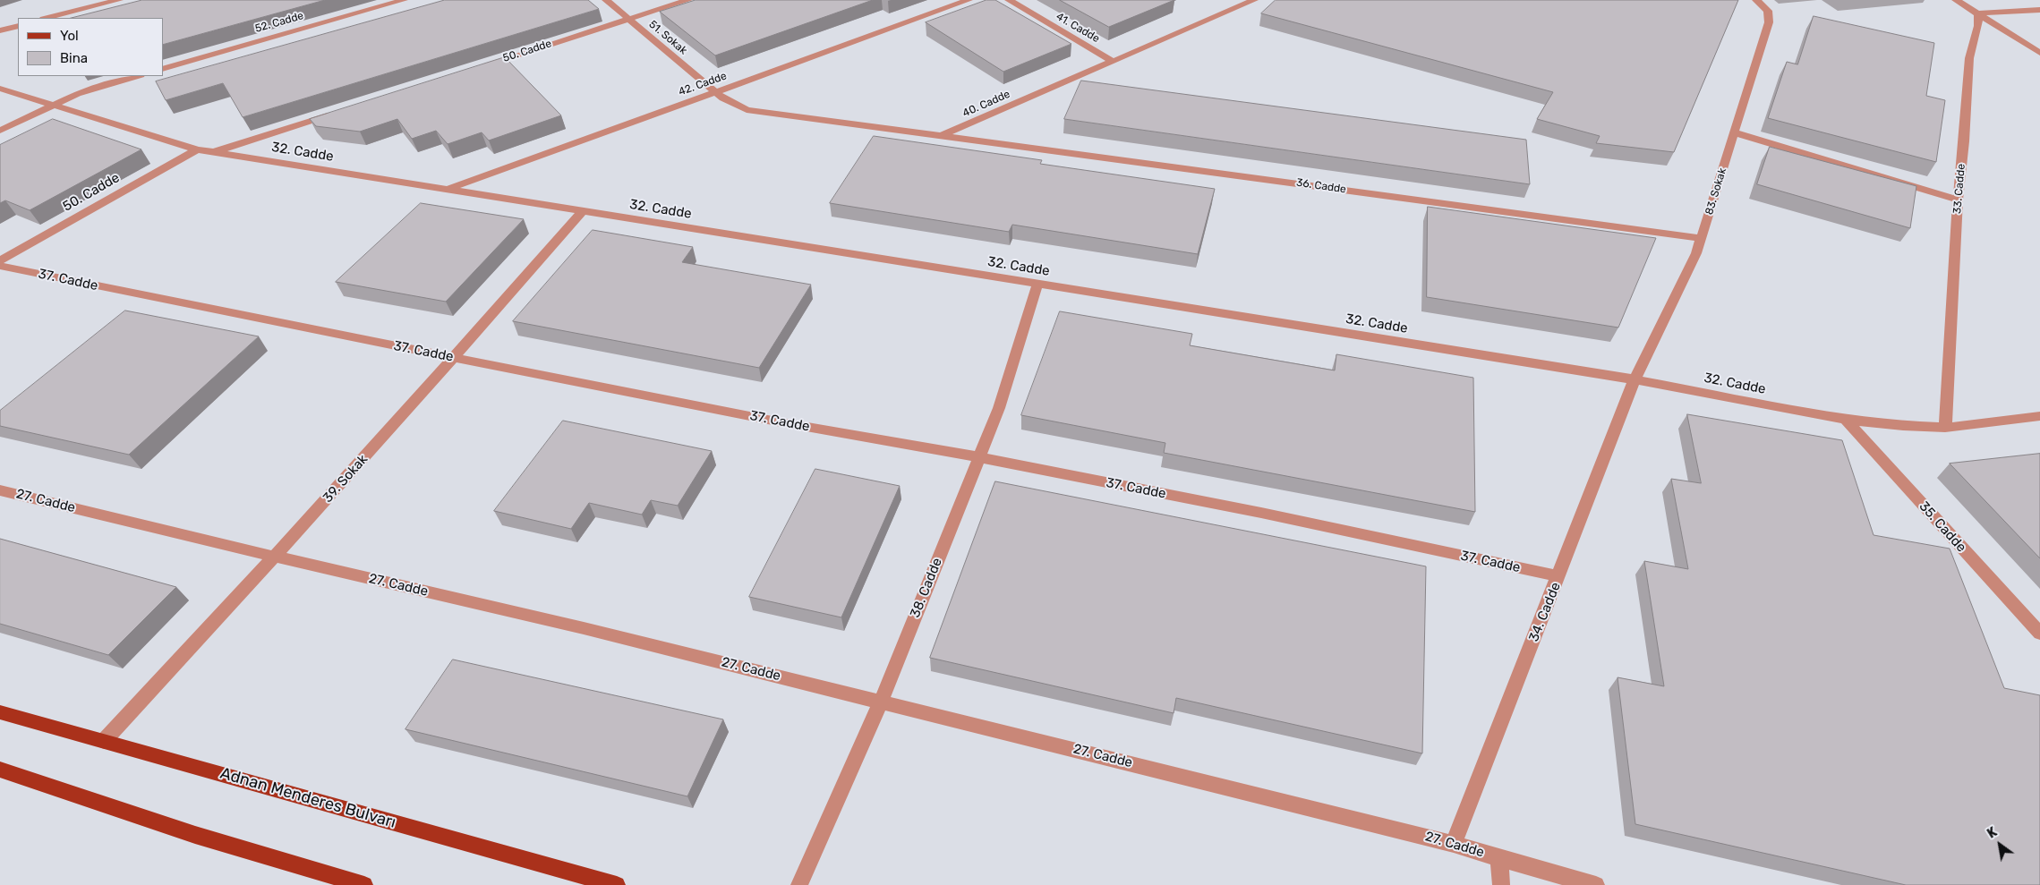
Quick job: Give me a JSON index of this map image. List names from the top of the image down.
{
  "streets": {
    "main road": ["Adnan Menderes Bulvarı"],
    "street": [
      "52. Cadde",
      "41. Cadde",
      "51. Sokak",
      "50. Cadde",
      "42. Cadde",
      "40. Cadde",
      "32. Cadde",
      "36. Cadde",
      "33. Cadde",
      "83. Sokak",
      "37. Cadde",
      "39. Sokak",
      "27. Cadde",
      "35. Cadde",
      "38. Cadde",
      "34. Cadde"
    ]
  },
  "crossings": [
    ["41. Cadde", "40. Cadde"],
    ["51. Sokak", "50. Cadde"],
    ["51. Sokak", "42. Cadde"],
    ["50. Cadde", "32. Cadde"],
    ["42. Cadde", "32. Cadde"],
    ["40. Cadde", "36. Cadde"],
    ["32. Cadde", "33. Cadde"],
    ["32. Cadde", "83. Sokak"],
    ["32. Cadde", "39. Sokak"],
    ["32. Cadde", "35. Cadde"],
    ["32. Cadde", "38. Cadde"],
    ["32. Cadde", "34. Cadde"],
    ["36. Cadde", "83. Sokak"],
    ["83. Sokak", "34. Cadde"],
    ["37. Cadde", "39. Sokak"],
    ["37. Cadde", "38. Cadde"],
    ["37. Cadde", "34. Cadde"],
    ["39. Sokak", "27. Cadde"],
    ["39. Sokak", "Adnan Menderes Bulvarı"],
    ["27. Cadde", "38. Cadde"],
    ["27. Cadde", "34. Cadde"]
  ],
  "legend": ["Yol", "Bina"],
  "north": "top left"
}
